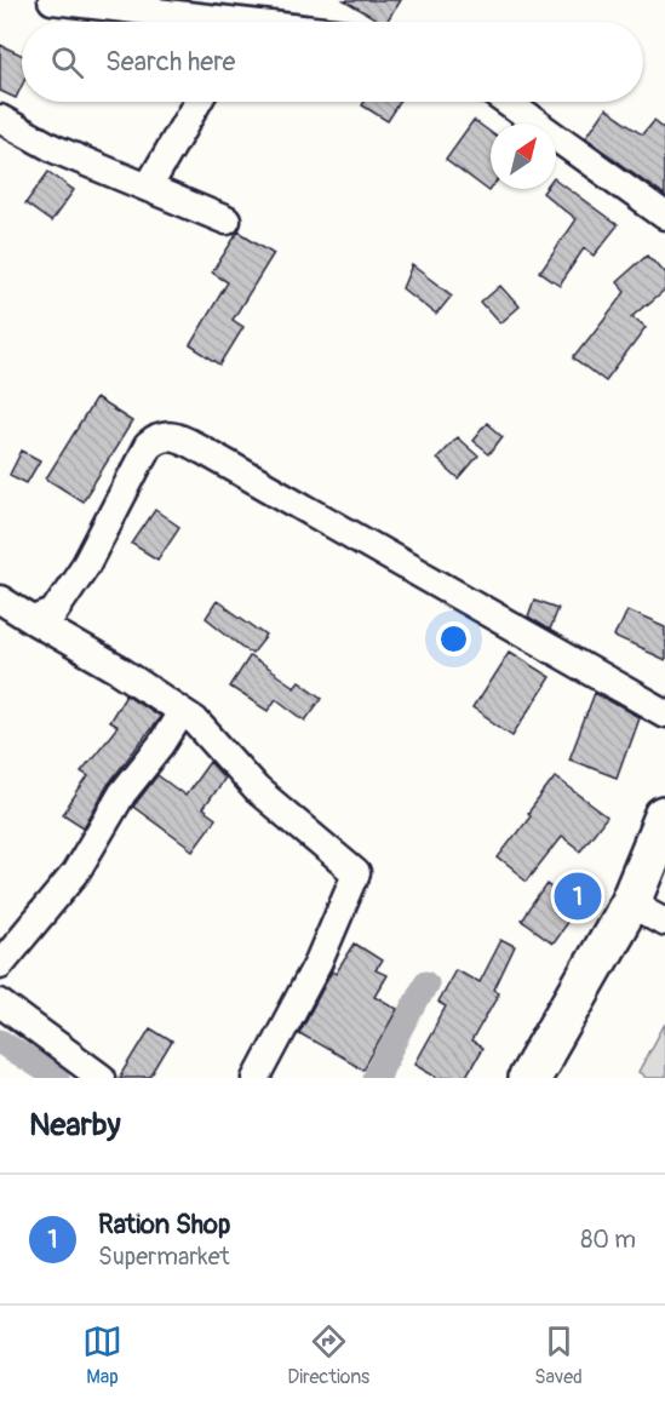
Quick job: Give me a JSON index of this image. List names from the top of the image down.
{
  "north": "top right",
  "page": {
    "search": "Search here",
    "pins": "1",
    "heading": "Nearby",
    "list": [
      {
        "mark": "1",
        "name": "Ration Shop",
        "note": "Supermarket",
        "value": "80 m"
      }
    ],
    "nav": ["Map", "Directions", "Saved"]
  }
}
